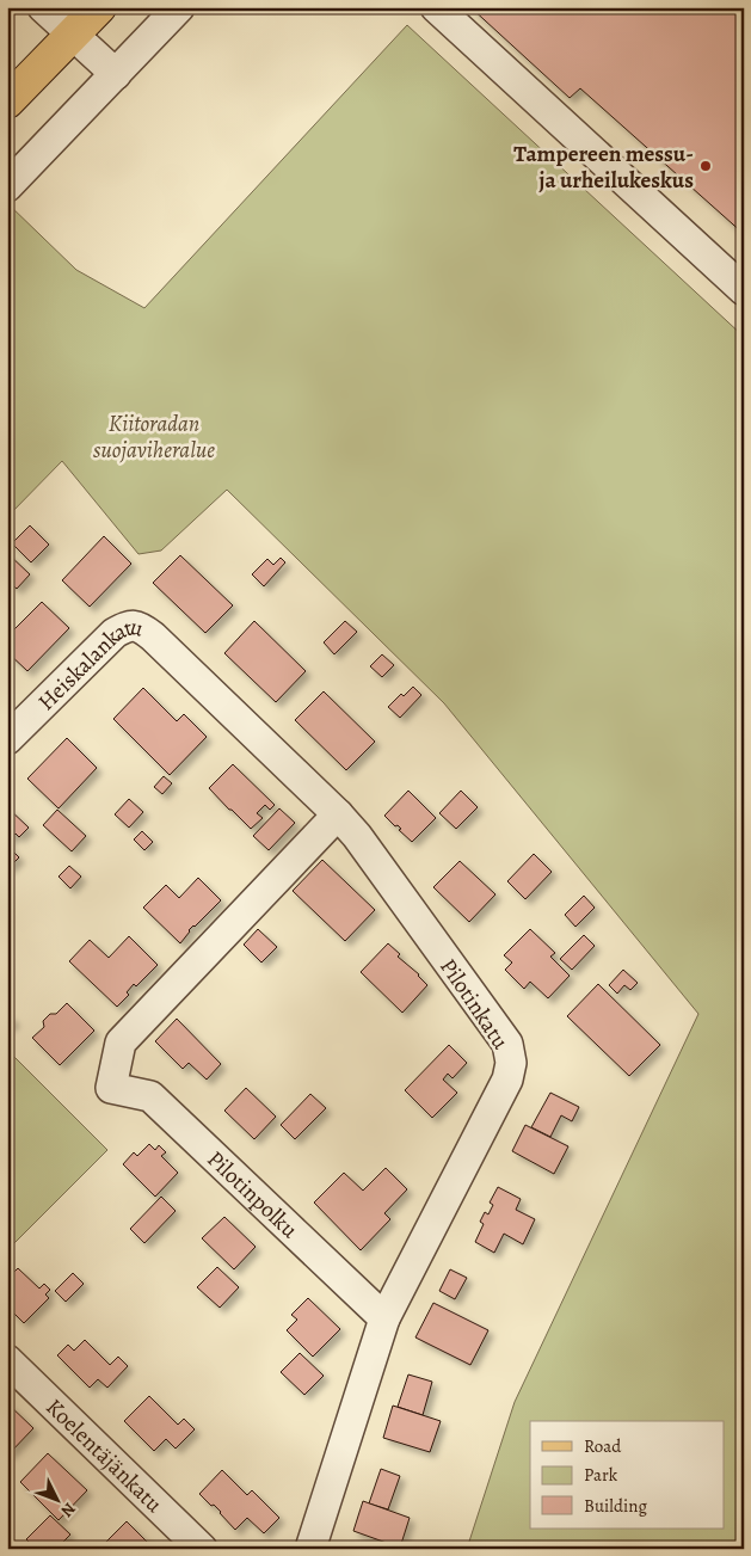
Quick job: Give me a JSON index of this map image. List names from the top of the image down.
{
  "streets": {
    "street": [
      "Heiskalankatu",
      "Pilotinkatu",
      "Pilotinpolku",
      "Koelentäjänkatu"
    ]
  },
  "crossings": [
    ["Heiskalankatu", "Pilotinkatu"],
    ["Pilotinkatu", "Pilotinpolku"]
  ],
  "parks": ["Kiitoradan suojaviheralue"],
  "places": ["Tampereen messu- ja urheilukeskus"],
  "legend": ["Road", "Park", "Building"],
  "north": "bottom right"
}
